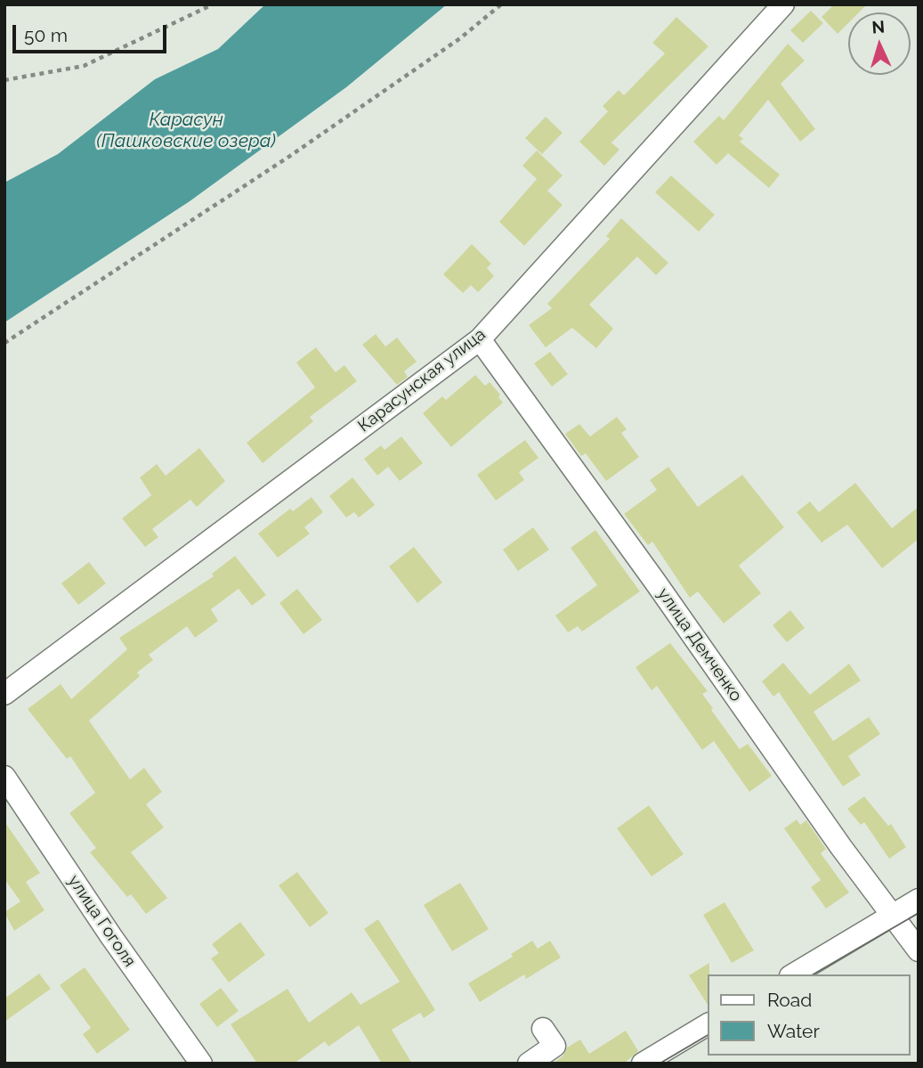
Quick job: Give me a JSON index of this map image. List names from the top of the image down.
{
  "streets": {
    "street": ["Карасунская улица", "улица Демченко", "улица Гоголя"]
  },
  "crossings": [
    ["Карасунская улица", "улица Демченко"]
  ],
  "water": ["Карасун (Пашковские озера)"],
  "legend": ["Road", "Water"],
  "scale_bar": "50 m",
  "north": "top"
}
